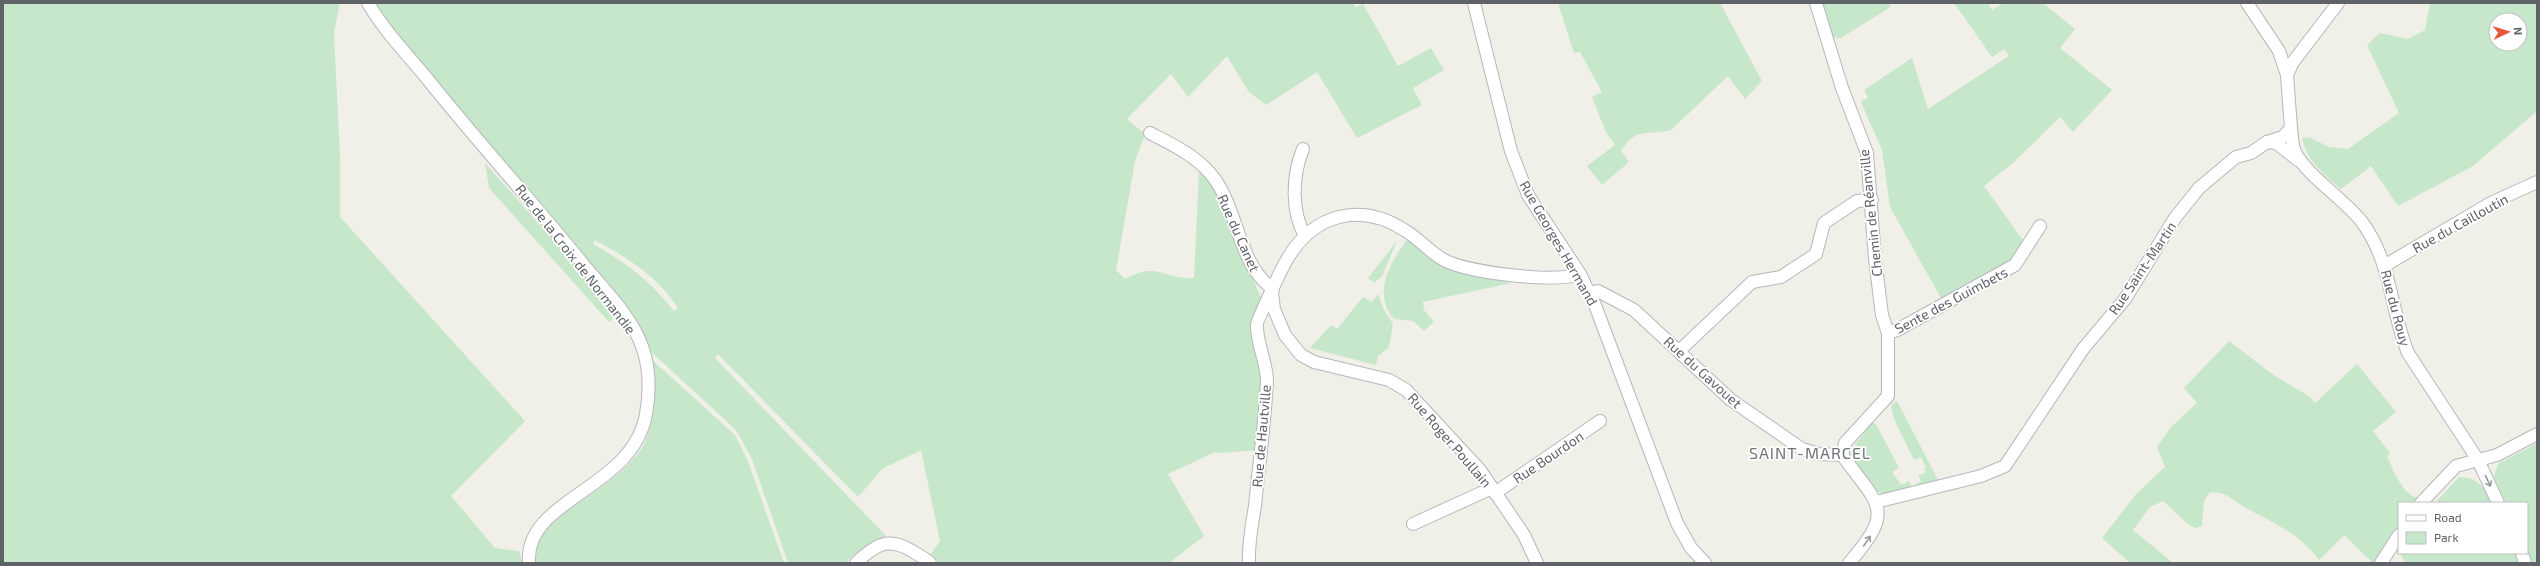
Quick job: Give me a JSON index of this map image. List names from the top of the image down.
{
  "streets": {
    "street": [
      "Chemin de Réanville",
      "Rue du Cailloutin",
      "Rue du Canet",
      "Rue Georges Hermand",
      "Rue de la Croix de Normandie",
      "Rue Saint-Martin",
      "Sente des Guimbets",
      "Rue du Rouy",
      "Rue du Gavouet",
      "Rue de Hautville",
      "Rue Roger Poullain",
      "Rue Bourdon"
    ]
  },
  "crossings": [
    ["Chemin de Réanville", "Sente des Guimbets"],
    ["Chemin de Réanville", "Rue du Gavouet"],
    ["Rue du Cailloutin", "Rue du Rouy"],
    ["Rue du Canet", "Rue de Hautville"],
    ["Rue du Canet", "Rue Roger Poullain"],
    ["Rue Georges Hermand", "Rue du Gavouet"],
    ["Rue Georges Hermand", "Rue de Hautville"],
    ["Rue Saint-Martin", "Rue du Rouy"],
    ["Rue de Hautville", "Rue Roger Poullain"],
    ["Rue Roger Poullain", "Rue Bourdon"]
  ],
  "districts": ["SAINT-MARCEL"],
  "legend": ["Road", "Park"],
  "north": "right"
}
